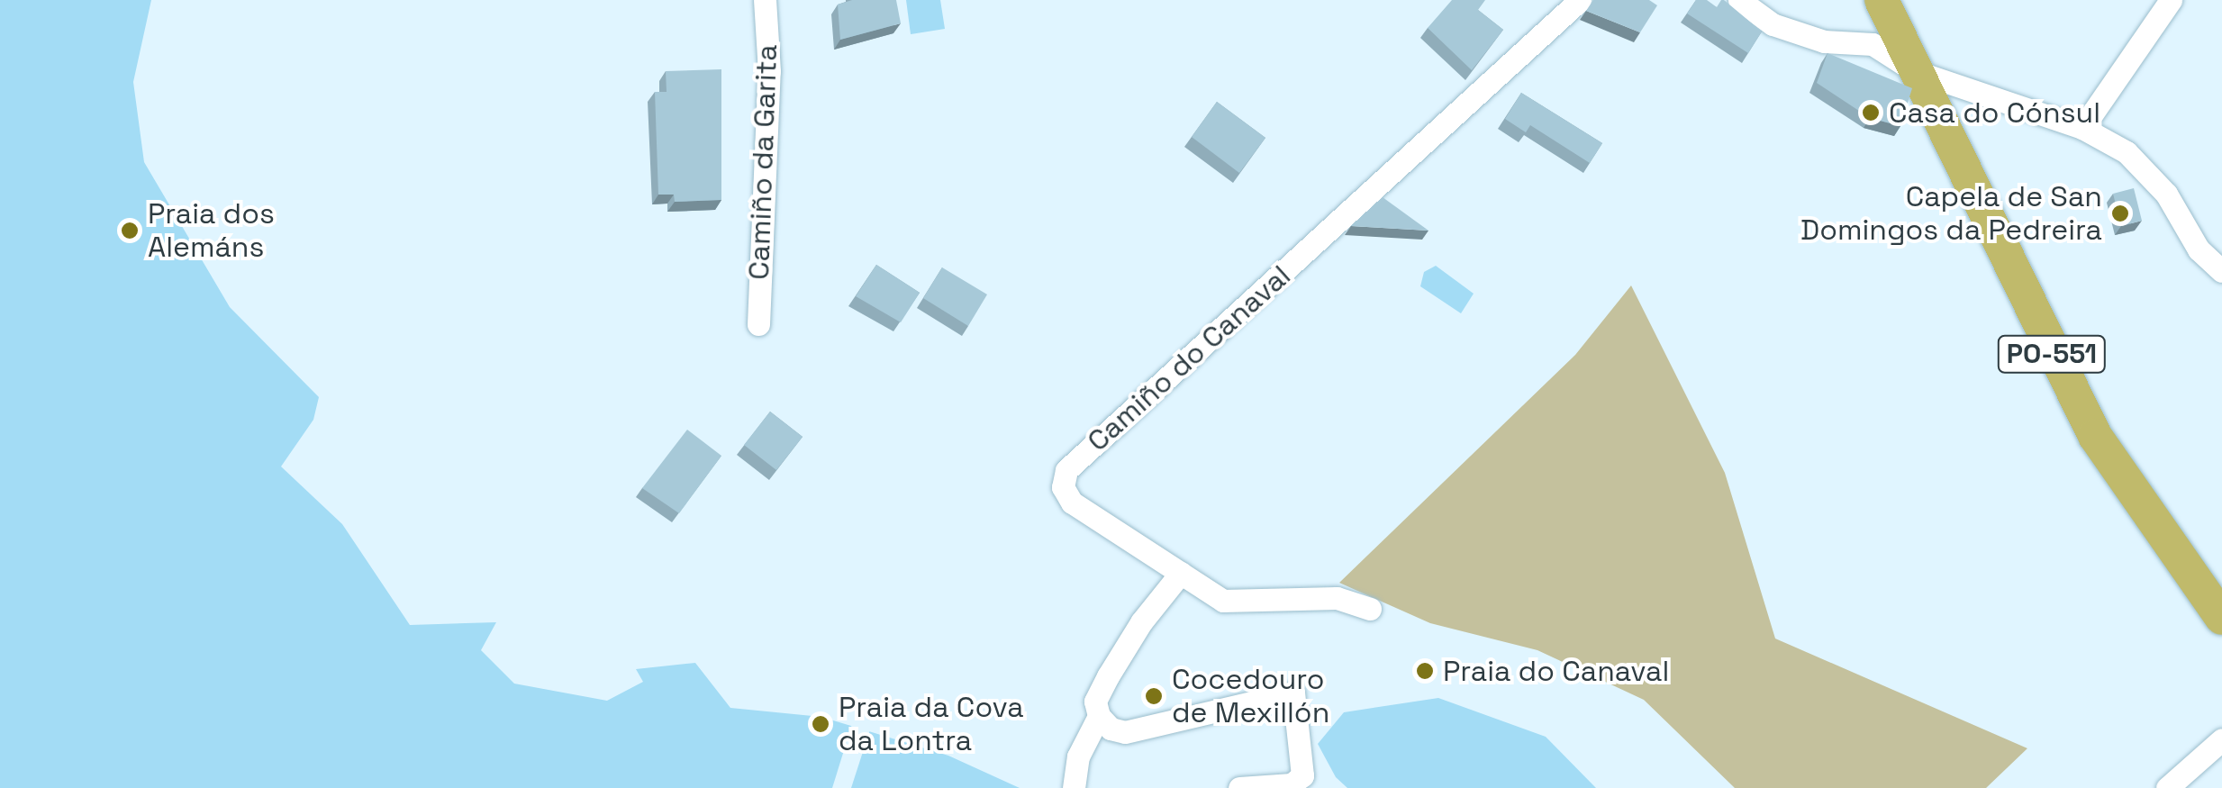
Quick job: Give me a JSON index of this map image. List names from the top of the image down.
{
  "streets": {
    "main road": ["PO-551"],
    "street": ["Camiño da Garita", "Camiño do Canaval"]
  },
  "places": [
    "Casa do Cónsul",
    "Capela de San Domingos da Pedreira",
    "Praia dos Alemáns",
    "Praia do Canaval",
    "Cocedouro de Mexillón",
    "Praia da Cova da Lontra"
  ]
}
